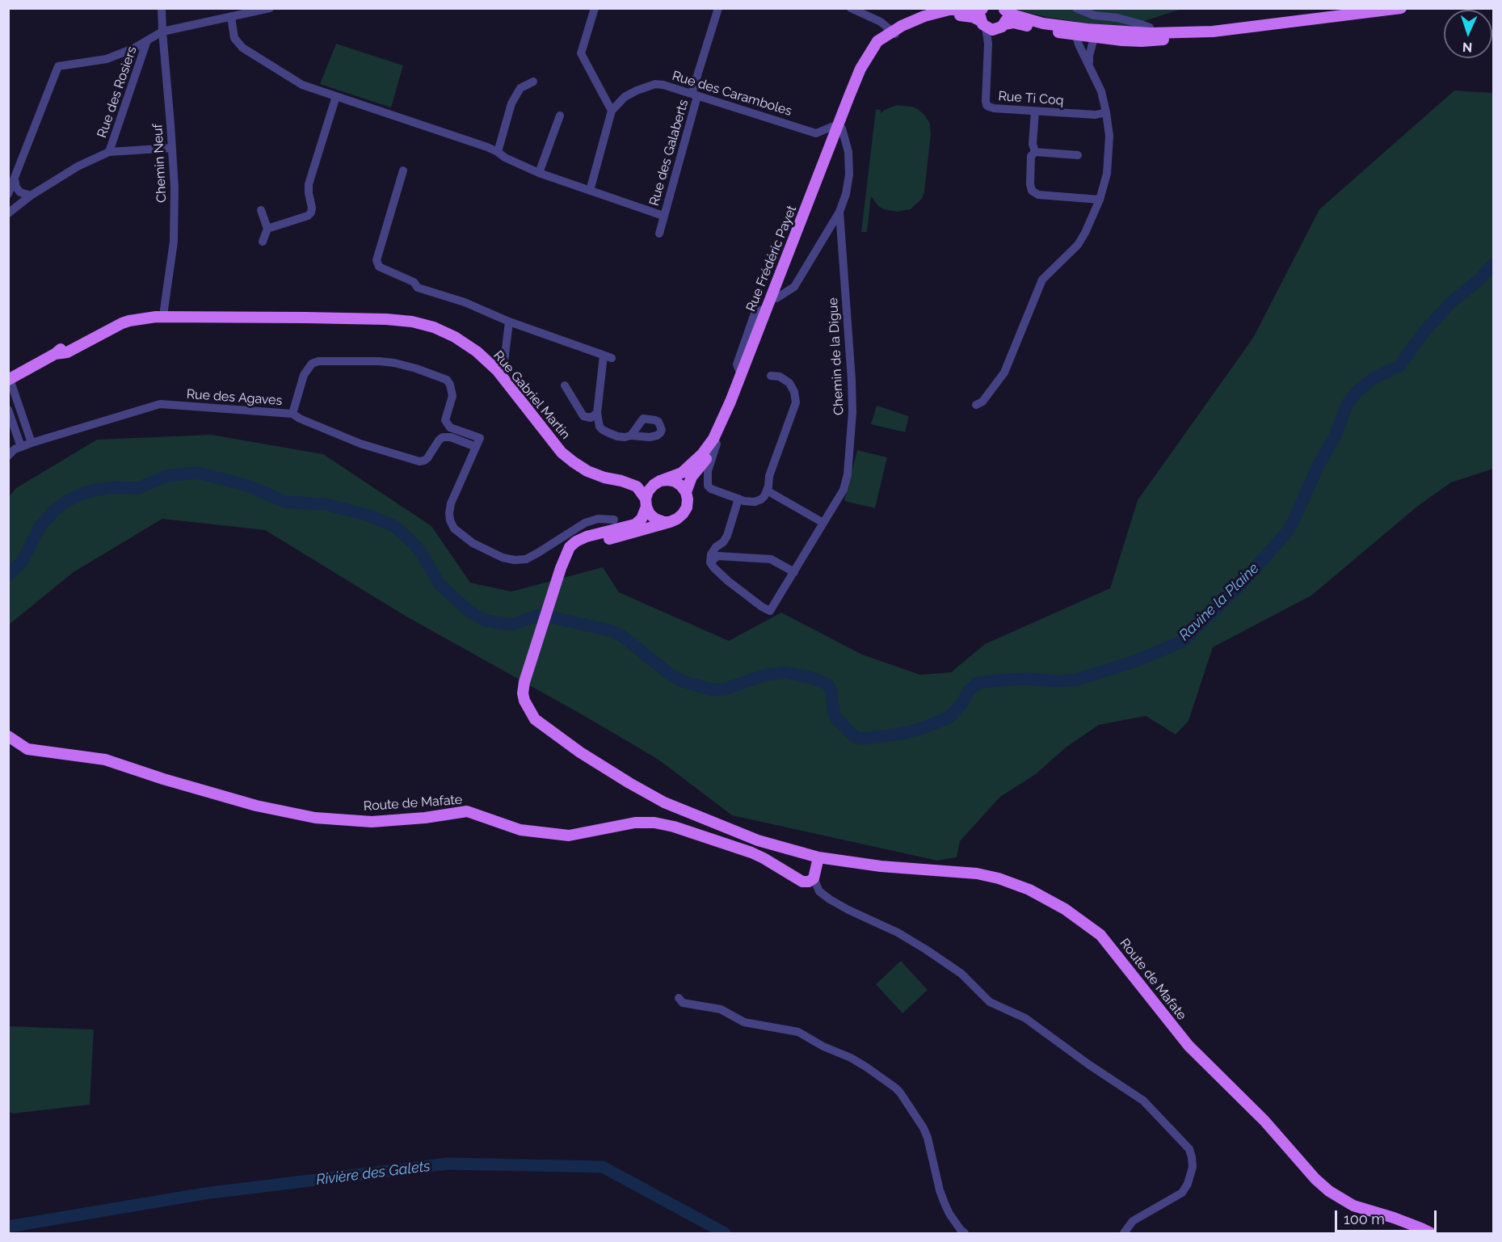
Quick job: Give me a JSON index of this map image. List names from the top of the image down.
{
  "streets": {
    "main road": ["Rue Frédéric Payet", "Rue Gabriel Martin", "Route de Mafate"],
    "street": [
      "Rue des Rosiers",
      "Rue des Caramboles",
      "Rue Ti Coq",
      "Rue des Galaberts",
      "Chemin Neuf",
      "Chemin de la Digue",
      "Rue des Agaves"
    ]
  },
  "crossings": [
    ["Rue des Rosiers", "Chemin Neuf"],
    ["Rue des Caramboles", "Rue des Galaberts"],
    ["Rue des Caramboles", "Rue Frédéric Payet"],
    ["Rue des Caramboles", "Chemin de la Digue"],
    ["Chemin Neuf", "Rue Gabriel Martin"],
    ["Rue Frédéric Payet", "Chemin de la Digue"],
    ["Rue Frédéric Payet", "Rue Gabriel Martin"]
  ],
  "water": ["Ravine la Plaine", "Rivière des Galets"],
  "scale_bar": "100 m",
  "north": "bottom"
}
